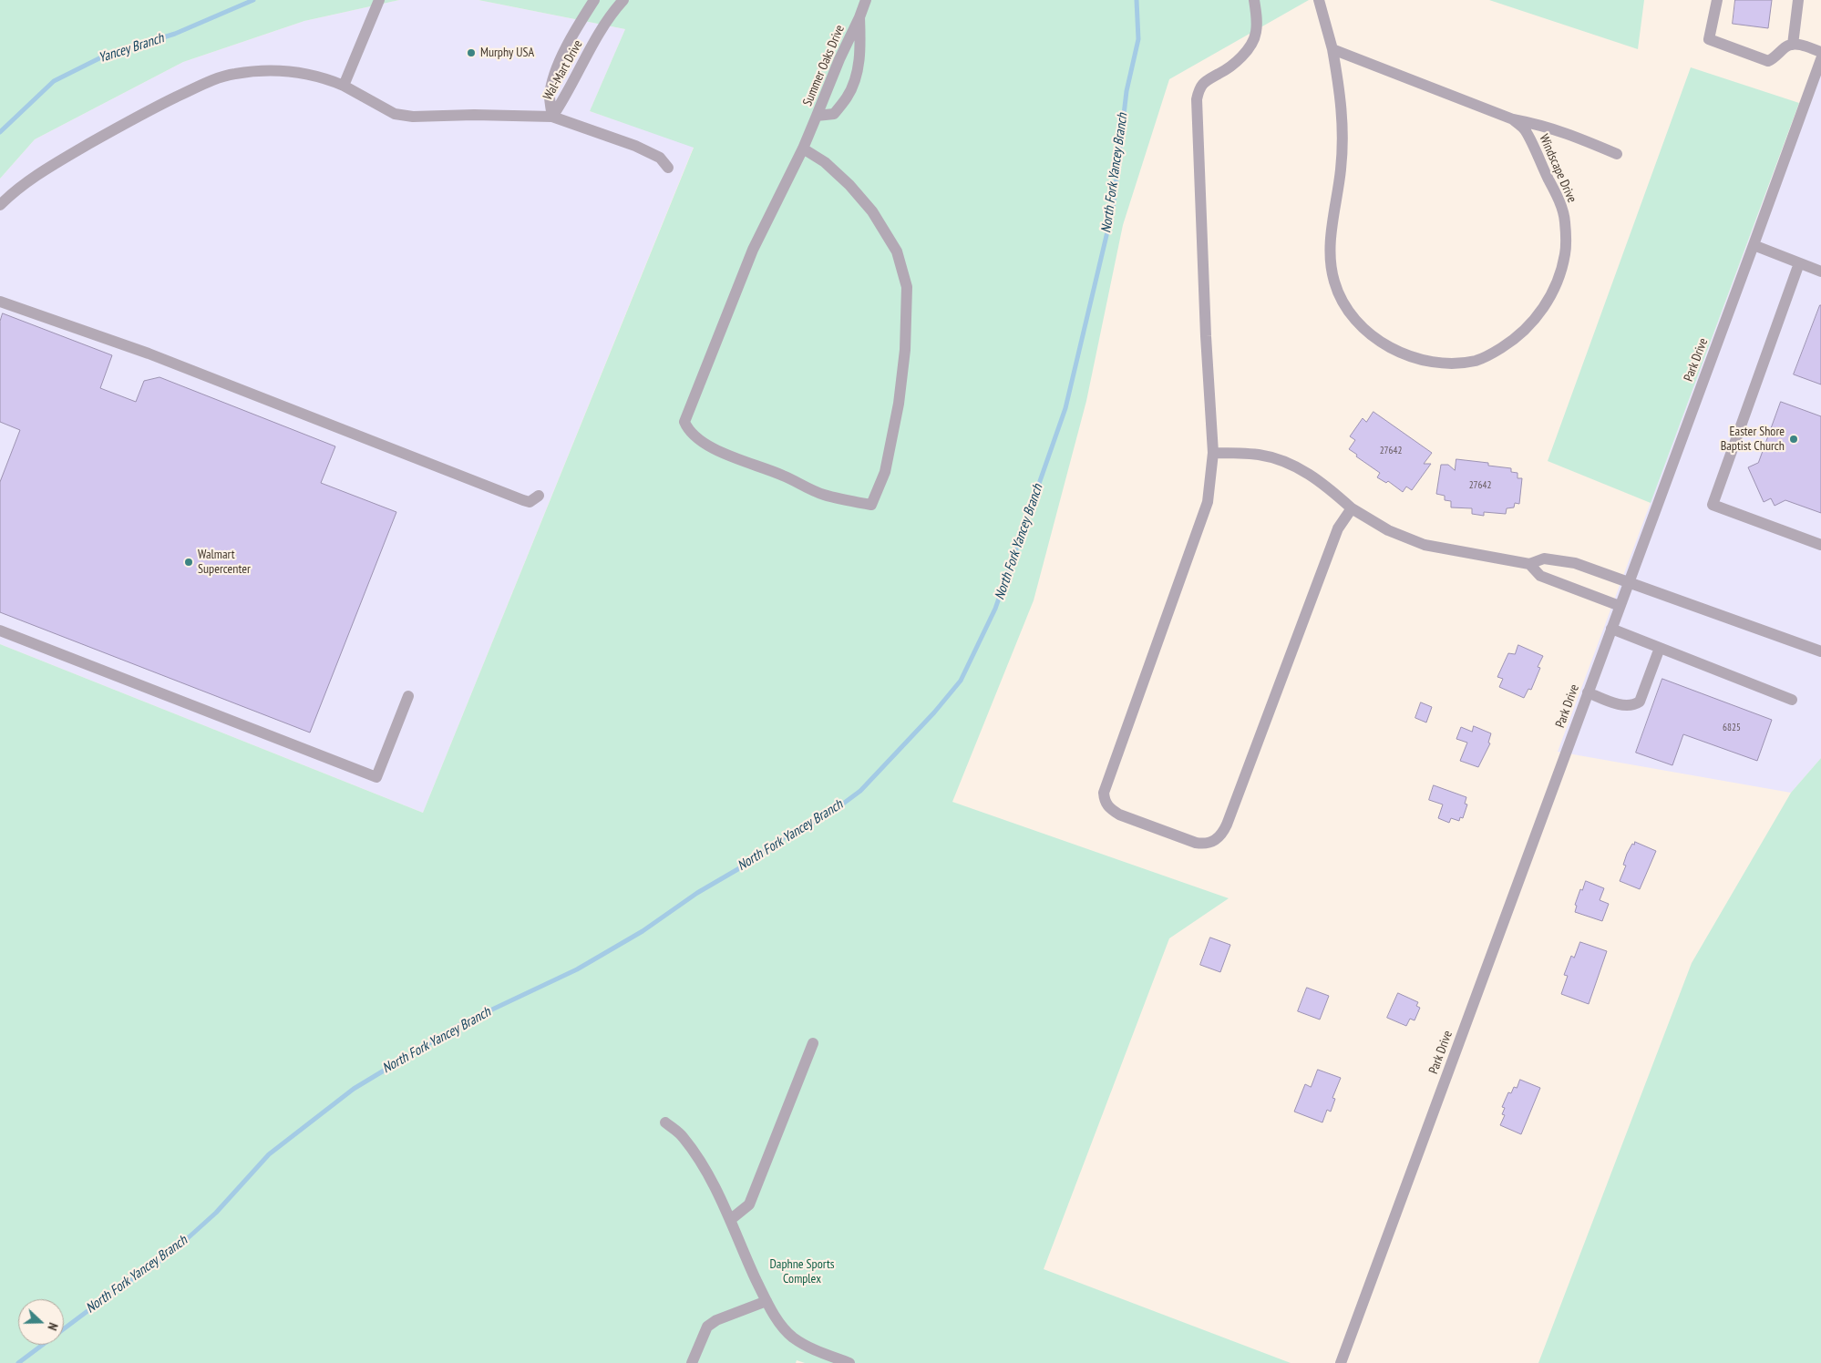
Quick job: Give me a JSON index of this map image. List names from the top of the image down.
{
  "streets": {
    "street": [
      "Summer Oaks Drive",
      "Wal-Mart Drive",
      "Windscape Drive",
      "Park Drive"
    ]
  },
  "water": ["Yancey Branch", "North Fork Yancey Branch"],
  "parks": ["Daphne Sports Complex"],
  "places": ["Murphy USA", "Easter Shore Baptist Church", "Walmart Supercenter"],
  "house_numbers": ["27642", "27642", "6825"],
  "north": "right"
}
